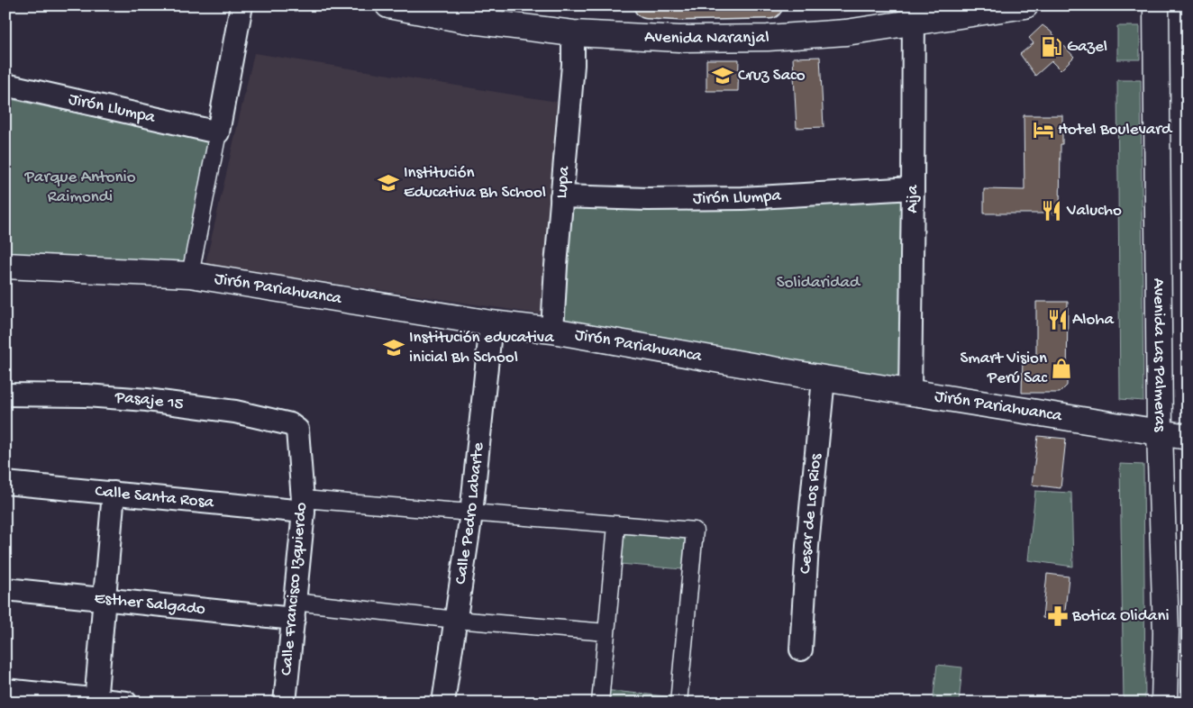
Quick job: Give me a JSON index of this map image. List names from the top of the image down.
{
  "streets": {
    "highway": ["Avenida Naranjal"],
    "main road": ["Jirón Pariahuanca", "Avenida Las Palmeras"],
    "street": [
      "Jirón Llumpa",
      "Lupa",
      "Aija",
      "Pasaje 15",
      "Calle Santa Rosa",
      "Calle Pedro Labarte",
      "Cesar de Los Rios",
      "Calle Francisco Izquierdo",
      "Esther Salgado"
    ]
  },
  "crossings": [
    ["Avenida Naranjal", "Lupa"],
    ["Avenida Naranjal", "Aija"],
    ["Jirón Llumpa", "Lupa"],
    ["Jirón Llumpa", "Aija"],
    ["Lupa", "Jirón Pariahuanca"],
    ["Aija", "Jirón Pariahuanca"],
    ["Jirón Pariahuanca", "Avenida Las Palmeras"],
    ["Jirón Pariahuanca", "Calle Pedro Labarte"],
    ["Jirón Pariahuanca", "Cesar de Los Rios"],
    ["Pasaje 15", "Calle Francisco Izquierdo"],
    ["Calle Santa Rosa", "Calle Francisco Izquierdo"],
    ["Calle Francisco Izquierdo", "Esther Salgado"]
  ],
  "parks": ["Parque Antonio Raimondi", "Solidaridad"],
  "places": {
    "fuel station": ["Gazel"],
    "school or university": ["Cruz Saco", "Institución Educativa Bh School", "Institución educativa inicial Bh School"],
    "hotel": ["Hotel Boulevard"],
    "restaurant": ["Valucho", "Aloha"],
    "shop": ["Smart Vision Perú Sac"],
    "pharmacy": ["Botica Olidani"]
  }
}
